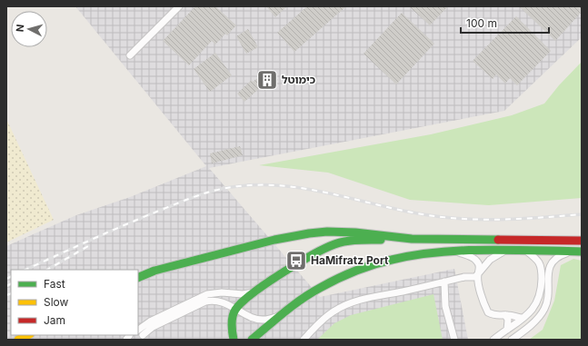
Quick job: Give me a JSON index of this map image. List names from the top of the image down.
{
  "places": {
    "building": ["כימוטל"],
    "bus stop": ["HaMifratz Port"]
  },
  "legend": ["Fast", "Slow", "Jam"],
  "scale_bar": "100 m",
  "north": "left"
}
